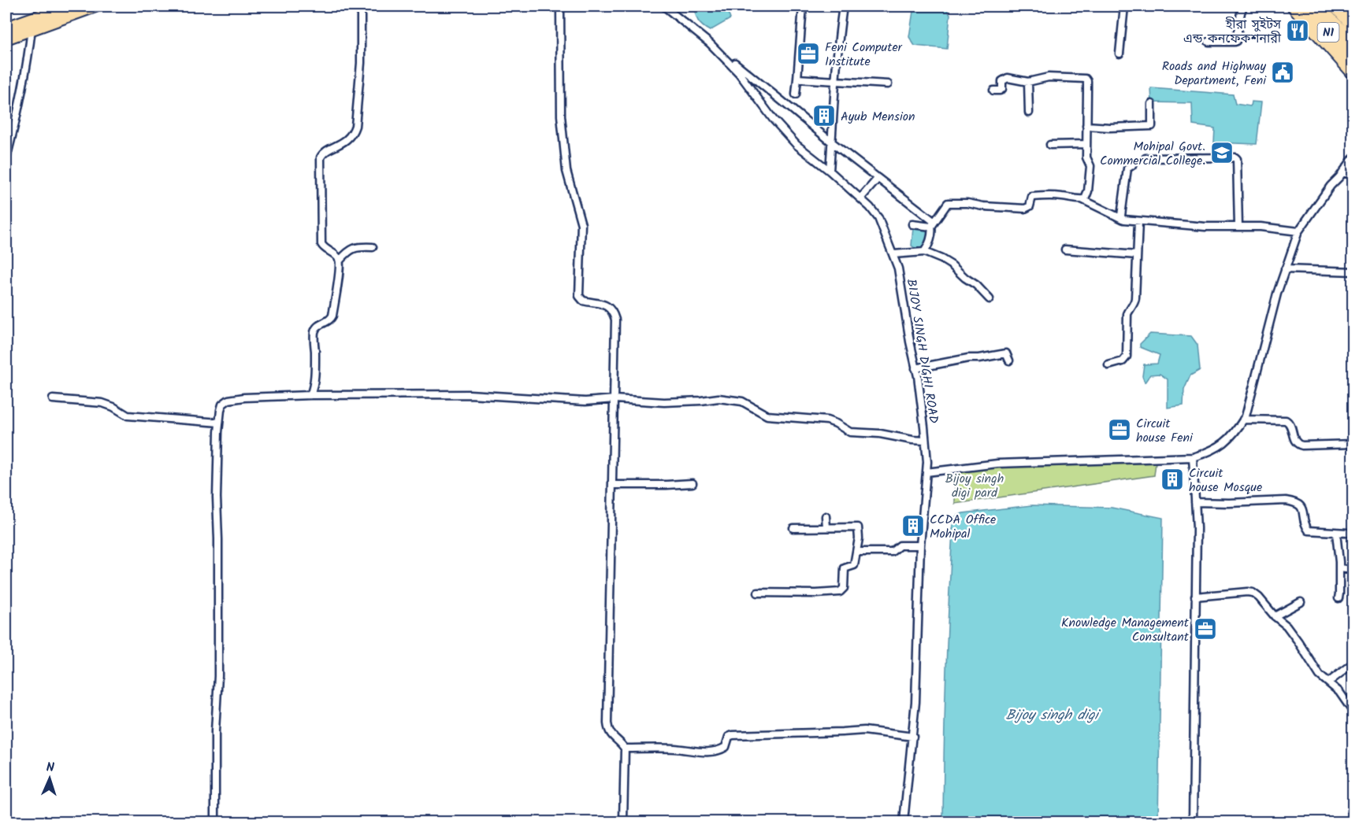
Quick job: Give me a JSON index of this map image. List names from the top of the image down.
{
  "streets": {
    "highway": ["N1"],
    "street": ["BIJOY SINGH DIGHI ROAD"]
  },
  "water": ["Bijoy singh digi"],
  "parks": ["Bijoy singh digi pard"],
  "places": {
    "restaurant": ["হীরা সুইটস এন্ড কনফেকশনারী"],
    "office": ["Feni Computer Institute", "Circuit house Feni", "Knowledge Management Consultant"],
    "public building": ["Roads and Highway Department, Feni"],
    "building": ["Ayub Mension", "Circuit house Mosque", "CCDA Office Mohipal"],
    "school or university": ["Mohipal Govt. Commercial College."]
  },
  "north": "top"
}
